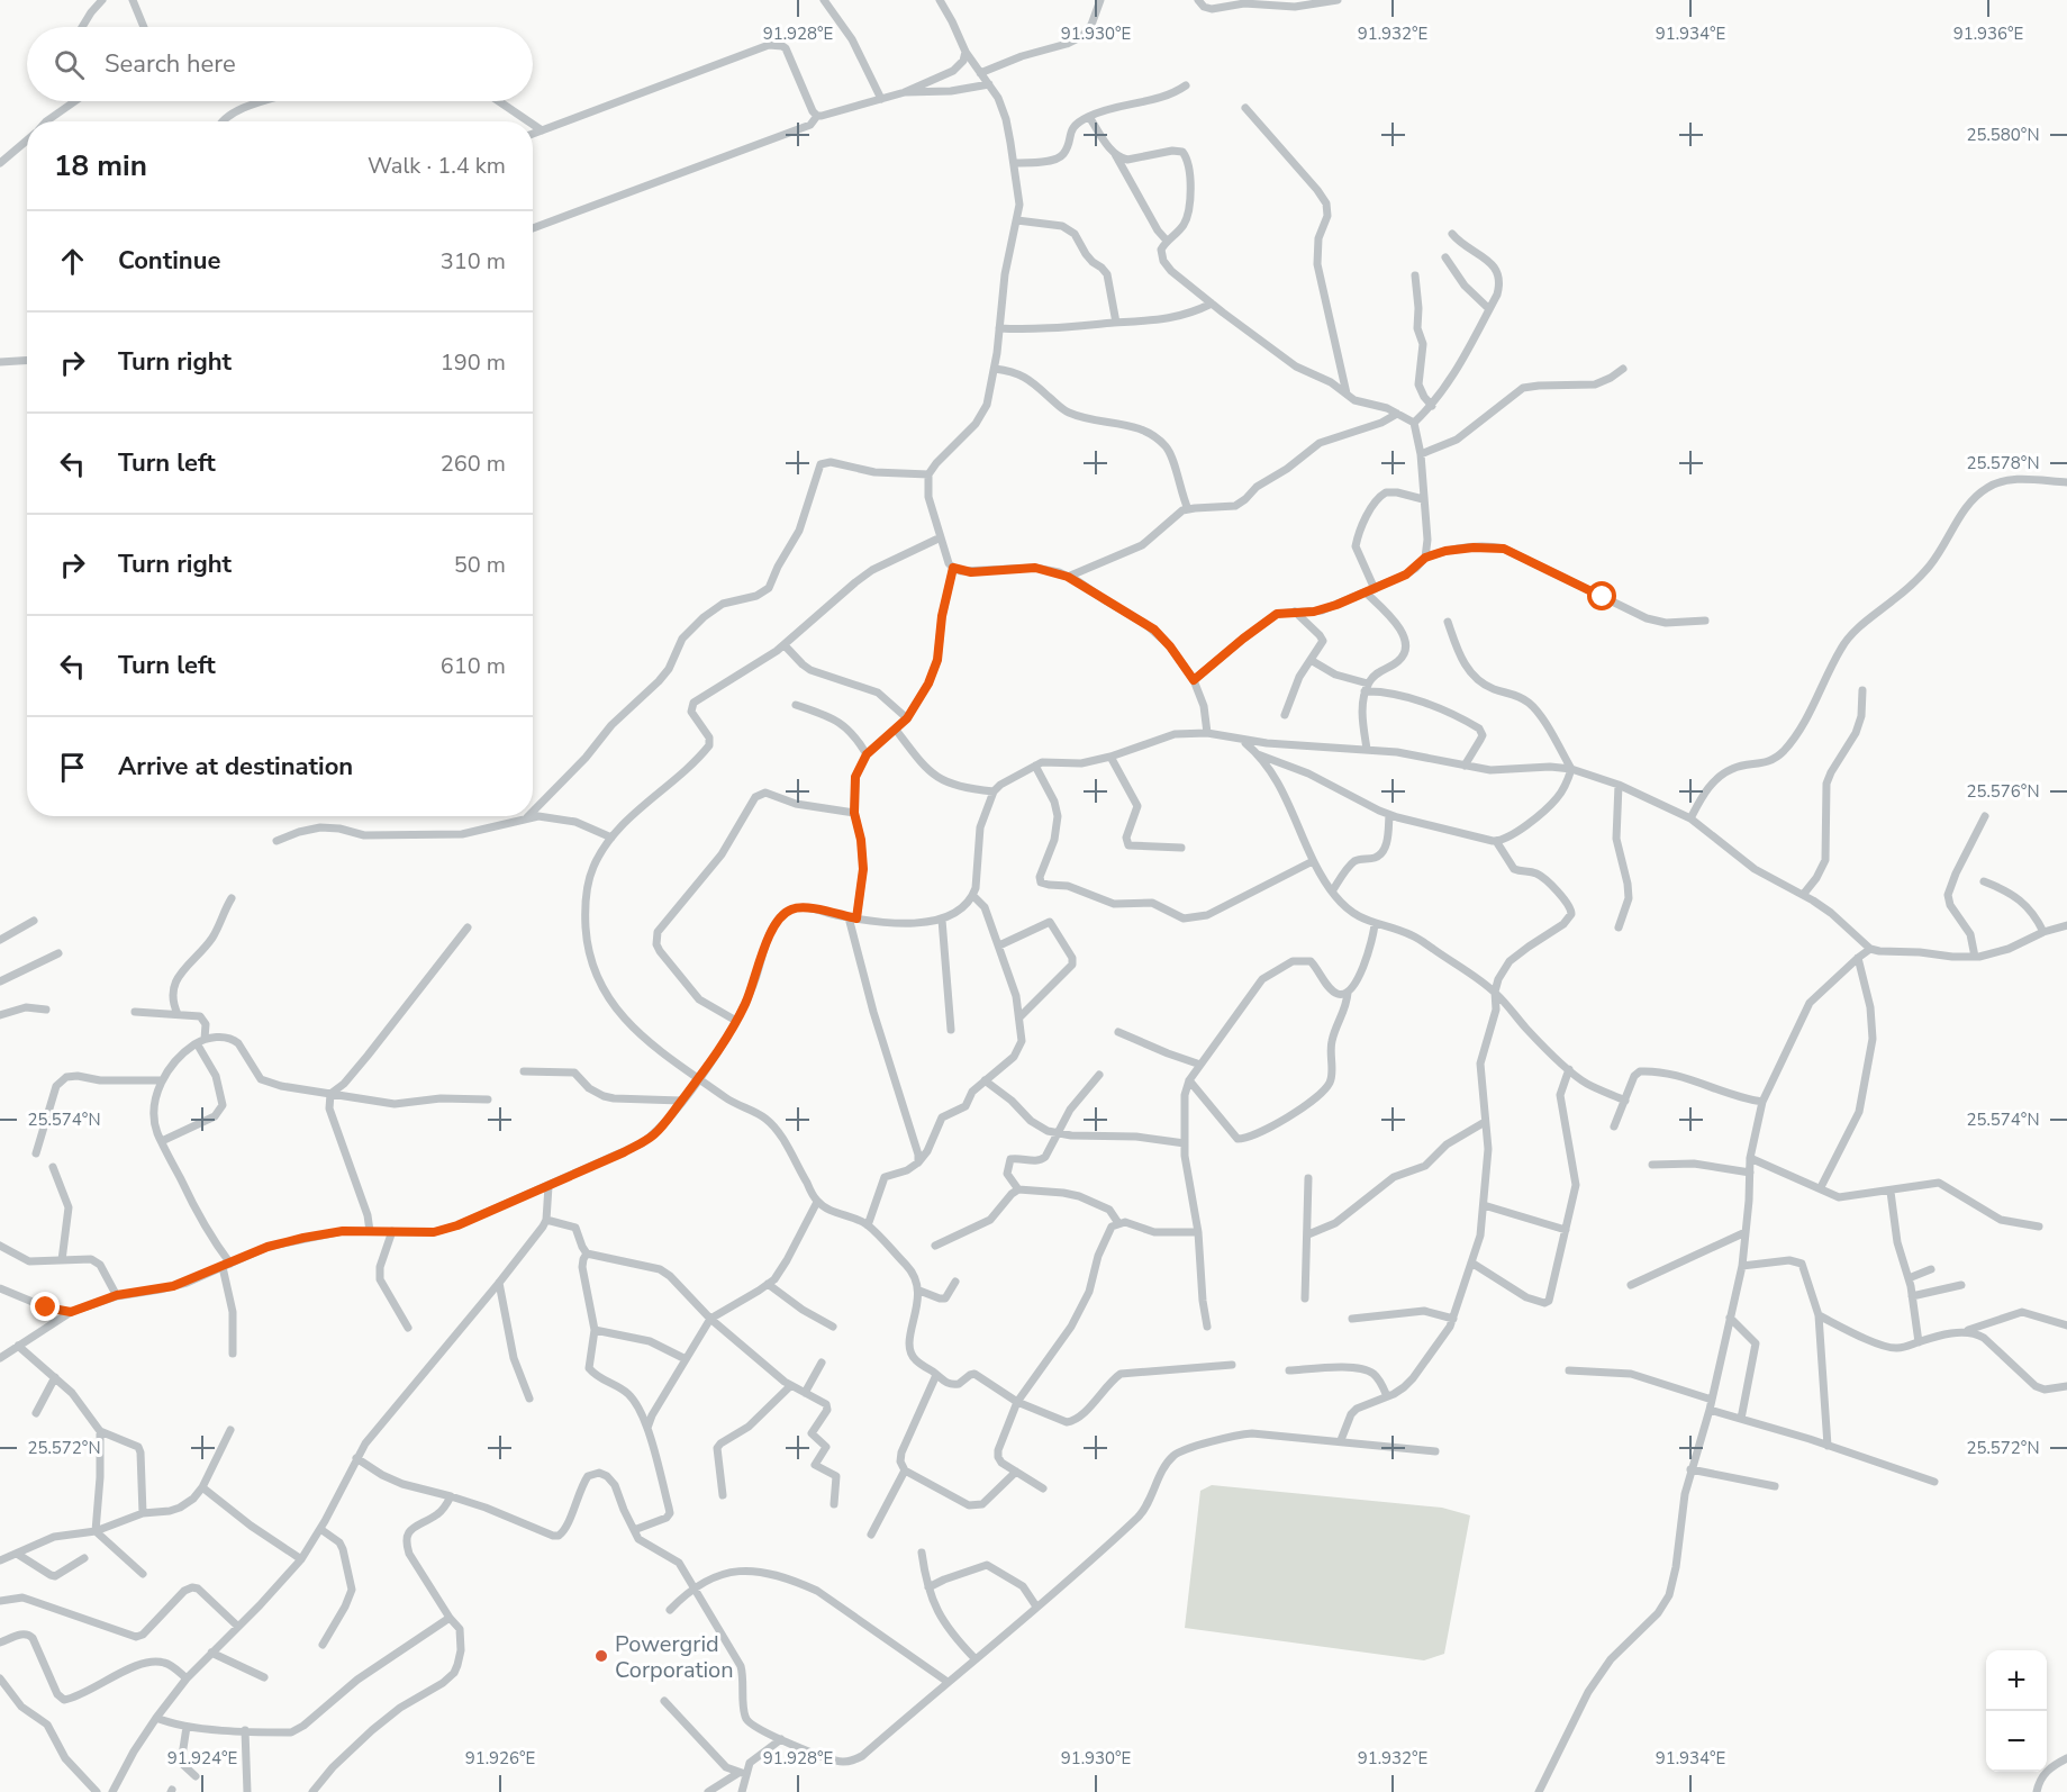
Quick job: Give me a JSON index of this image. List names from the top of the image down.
{
  "places": ["Powergrid Corporation"],
  "page": {
    "search": "Search here",
    "heading": ["18 min", "Walk · 1.4 km"],
    "list": [
      ["Continue", "310 m"],
      ["Turn right", "190 m"],
      ["Turn left", "260 m"],
      ["Turn right", "50 m"],
      ["Turn left", "610 m"],
      "Arrive at destination"
    ],
    "map_buttons": ["+", "−"]
  },
  "coordinates": [
    "91.928°E",
    "91.930°E",
    "91.932°E",
    "91.934°E",
    "91.936°E",
    "25.580°N",
    "25.578°N",
    "25.576°N",
    "25.574°N",
    "25.572°N",
    "91.924°E",
    "91.926°E"
  ]
}
